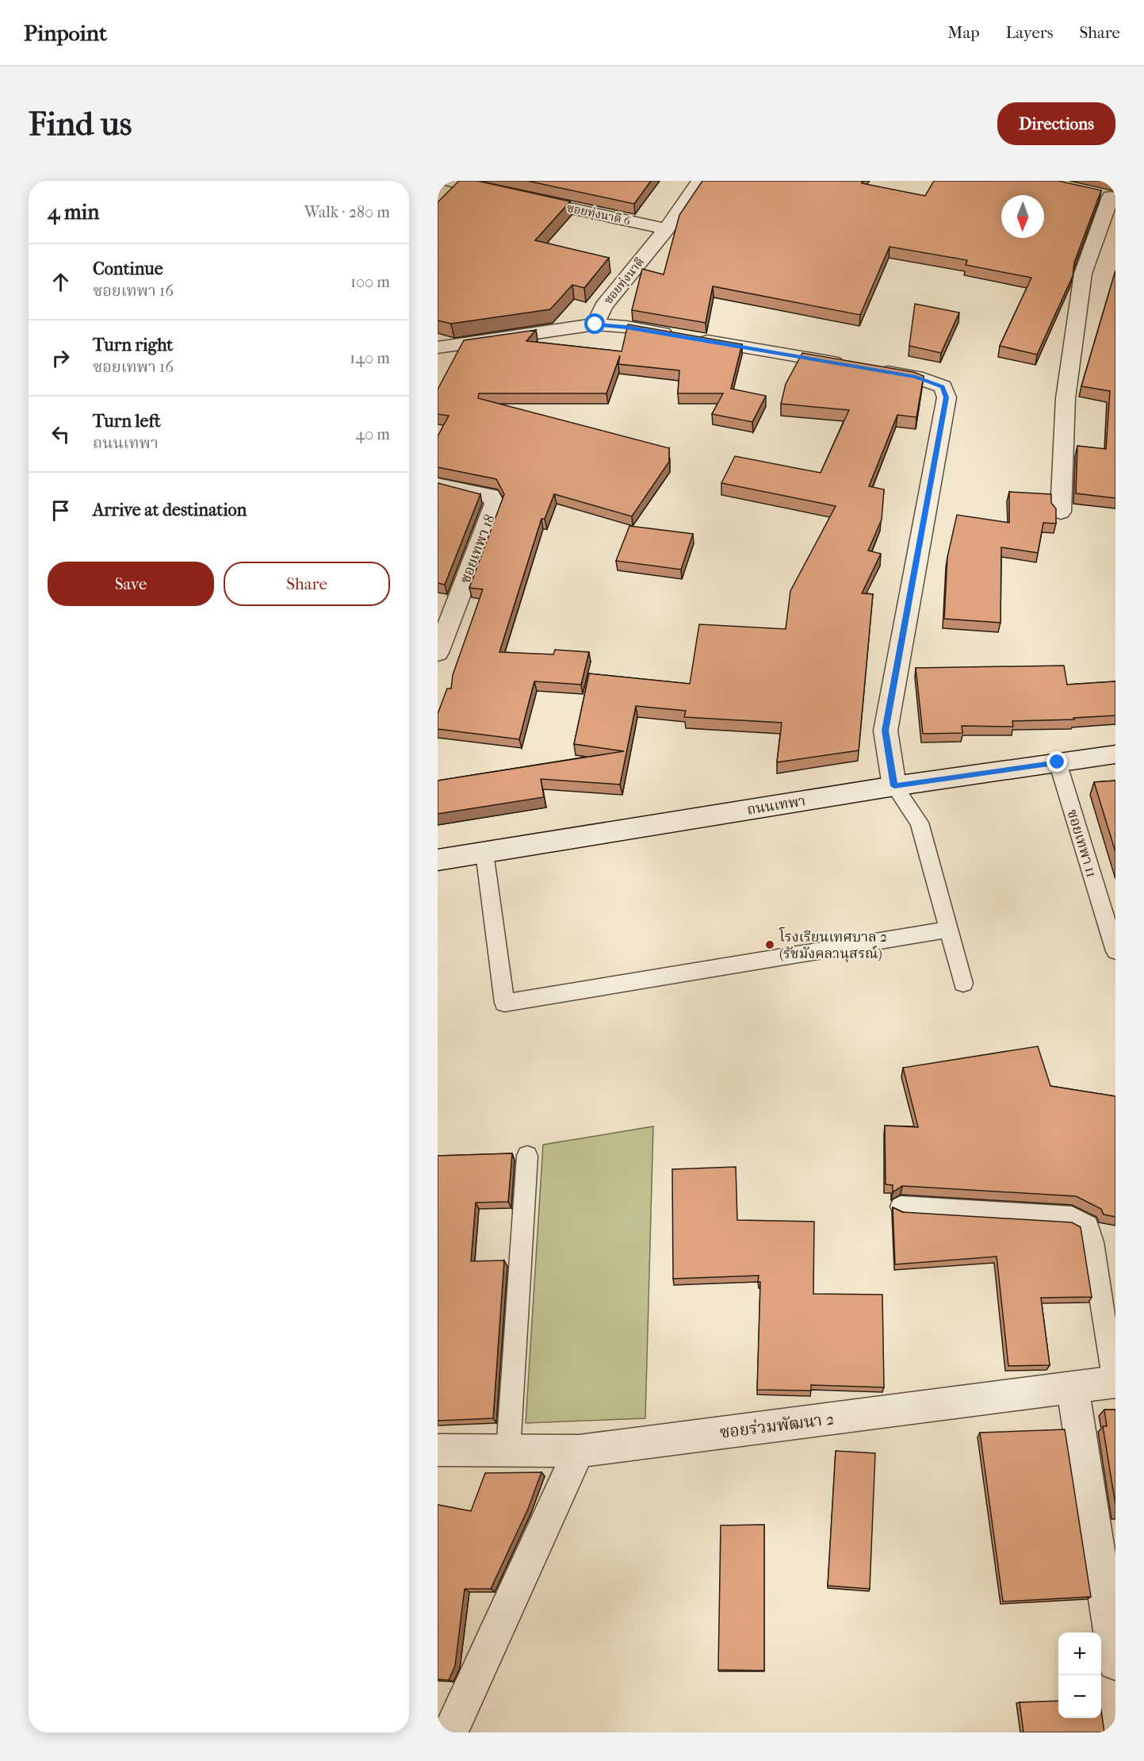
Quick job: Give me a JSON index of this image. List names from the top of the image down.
{
  "streets": {
    "street": [
      "ซอยทุ่งนาดี 6",
      "ซอยทุ่งนาดี",
      "ซอยเทพา 18",
      "ถนนเทพา",
      "ซอยร่วมพัฒนา 2"
    ],
    "lane": ["ซอยเทพา 11"]
  },
  "crossings": [
    ["ซอยทุ่งนาดี 6", "ซอยทุ่งนาดี"],
    ["ถนนเทพา", "ซอยเทพา 11"]
  ],
  "places": ["โรงเรียนเทศบาล 2 (รัชมังคลานุสรณ์)"],
  "north": "bottom",
  "page": {
    "header": "Pinpoint",
    "nav": ["Map", "Layers", "Share"],
    "buttons": [
      "Directions",
      ["Save", "Share"]
    ],
    "title": "Find us",
    "heading": ["4 min", "Walk · 280 m"],
    "list": [
      ["Continue", "ซอยเทพา 16", "100 m"],
      ["Turn right", "ซอยเทพา 16", "140 m"],
      ["Turn left", "ถนนเทพา", "40 m"],
      "Arrive at destination"
    ],
    "map_buttons": ["+", "−"]
  }
}
